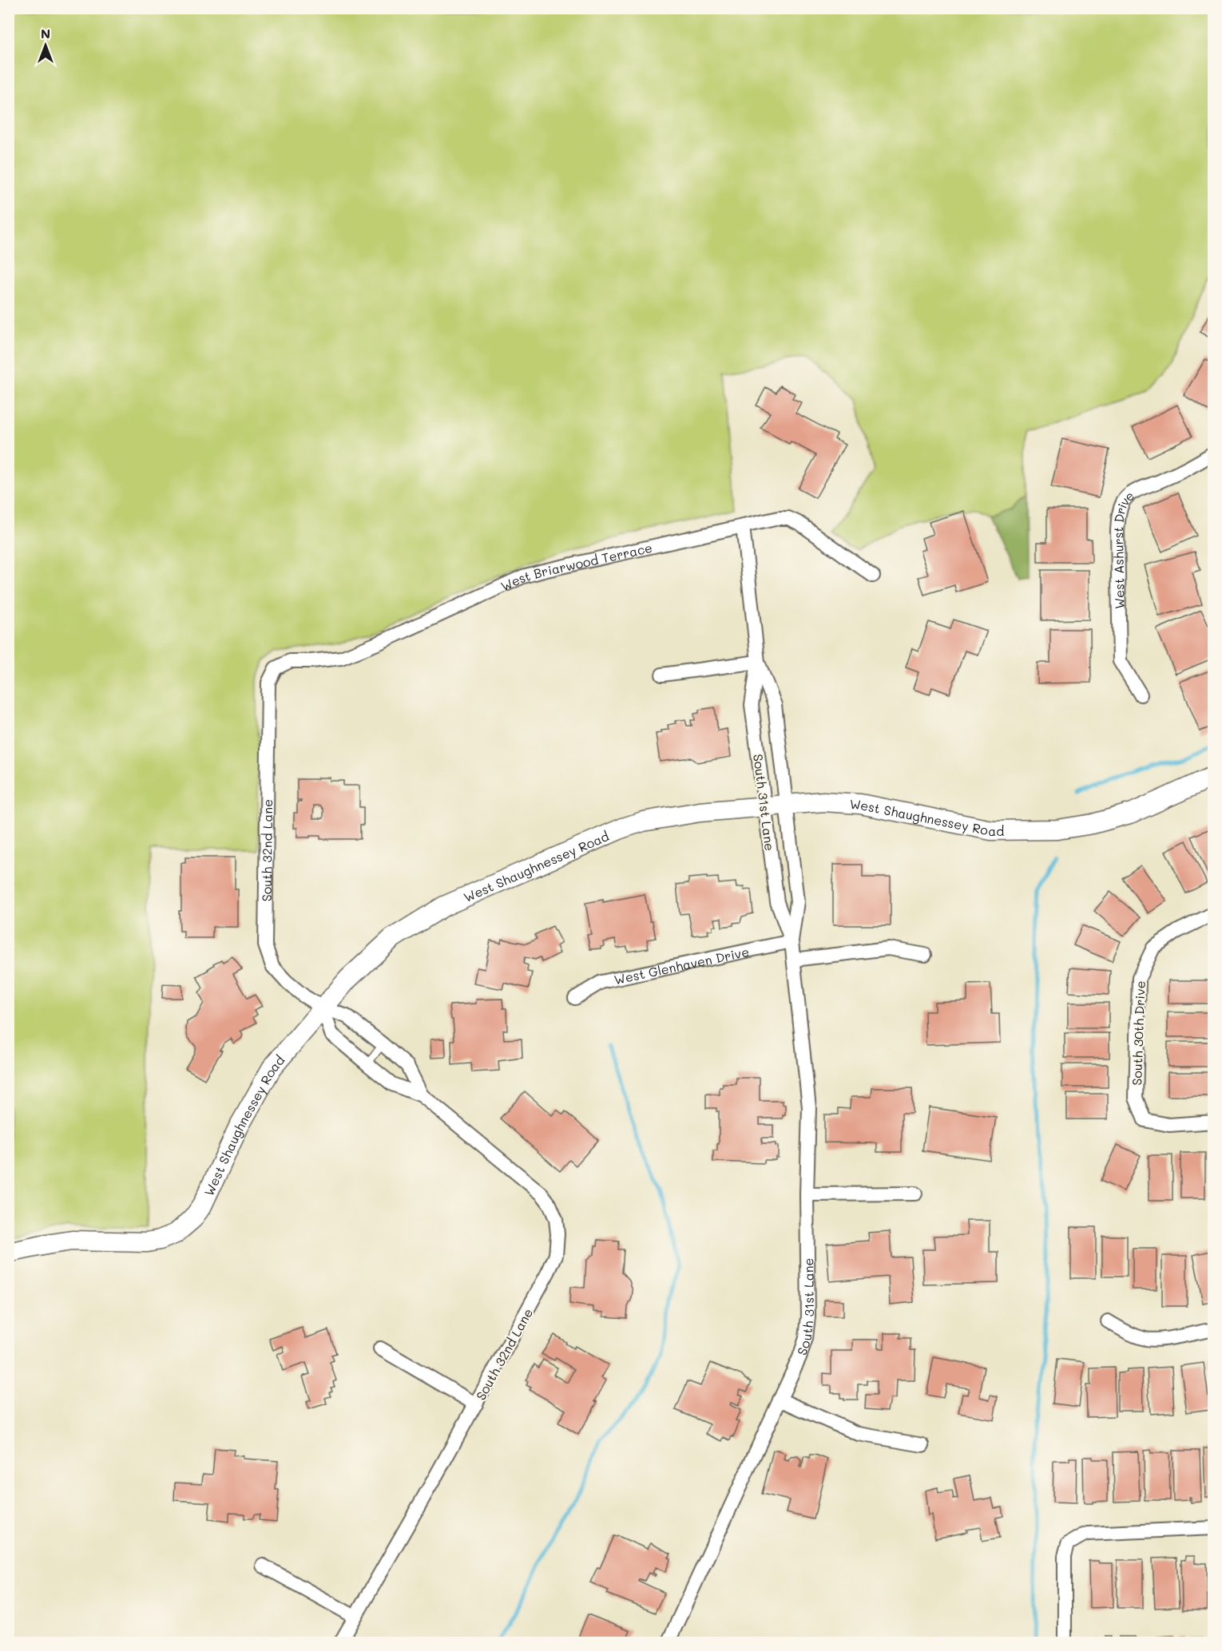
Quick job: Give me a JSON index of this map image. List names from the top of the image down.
{
  "streets": {
    "street": [
      "West Ashurst Drive",
      "West Briarwood Terrace",
      "South 31st Lane",
      "West Shaughnessey Road",
      "South 32nd Lane",
      "West Glenhaven Drive",
      "South 30th Drive"
    ]
  },
  "crossings": [
    ["West Briarwood Terrace", "South 31st Lane"],
    ["West Briarwood Terrace", "South 32nd Lane"],
    ["South 31st Lane", "West Shaughnessey Road"],
    ["South 31st Lane", "West Glenhaven Drive"],
    ["West Shaughnessey Road", "South 32nd Lane"]
  ],
  "north": "top"
}
